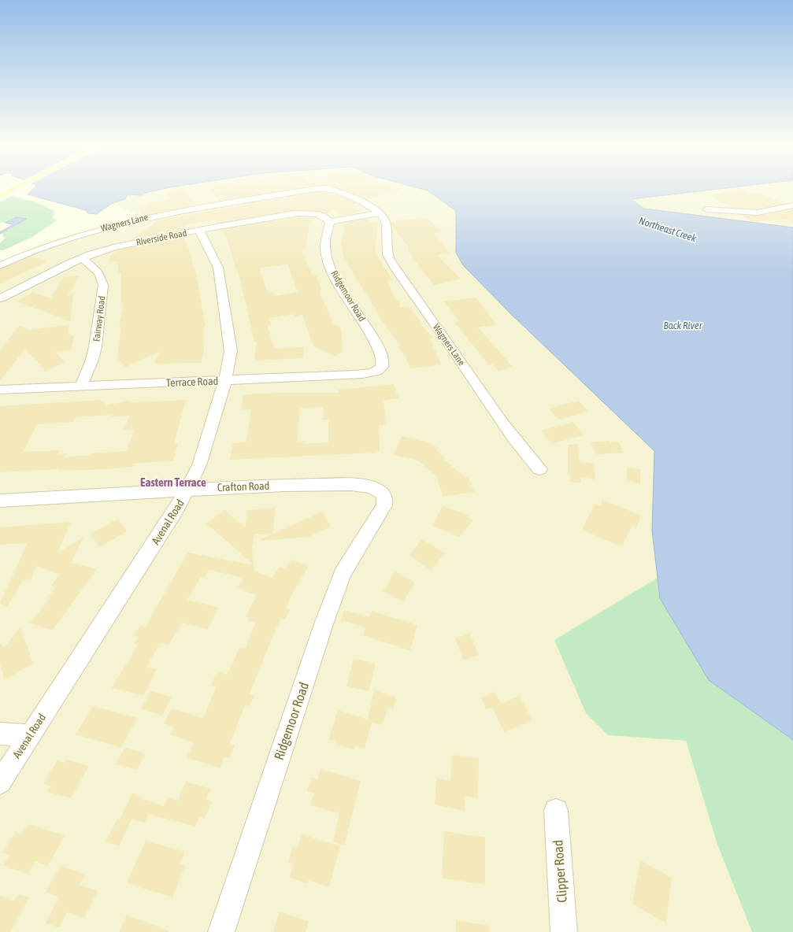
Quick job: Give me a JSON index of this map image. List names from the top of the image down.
{
  "streets": {
    "street": [
      "Wagners Lane",
      "Riverside Road",
      "Ridgemoor Road",
      "Fairway Road",
      "Terrace Road",
      "Crafton Road",
      "Avenal Road",
      "Clipper Road"
    ]
  },
  "crossings": [
    ["Riverside Road", "Ridgemoor Road"],
    ["Riverside Road", "Fairway Road"],
    ["Riverside Road", "Avenal Road"],
    ["Ridgemoor Road", "Terrace Road"],
    ["Ridgemoor Road", "Crafton Road"],
    ["Fairway Road", "Terrace Road"],
    ["Terrace Road", "Avenal Road"],
    ["Crafton Road", "Avenal Road"]
  ],
  "districts": ["Eastern Terrace"],
  "water": ["Northeast Creek", "Back River"]
}
